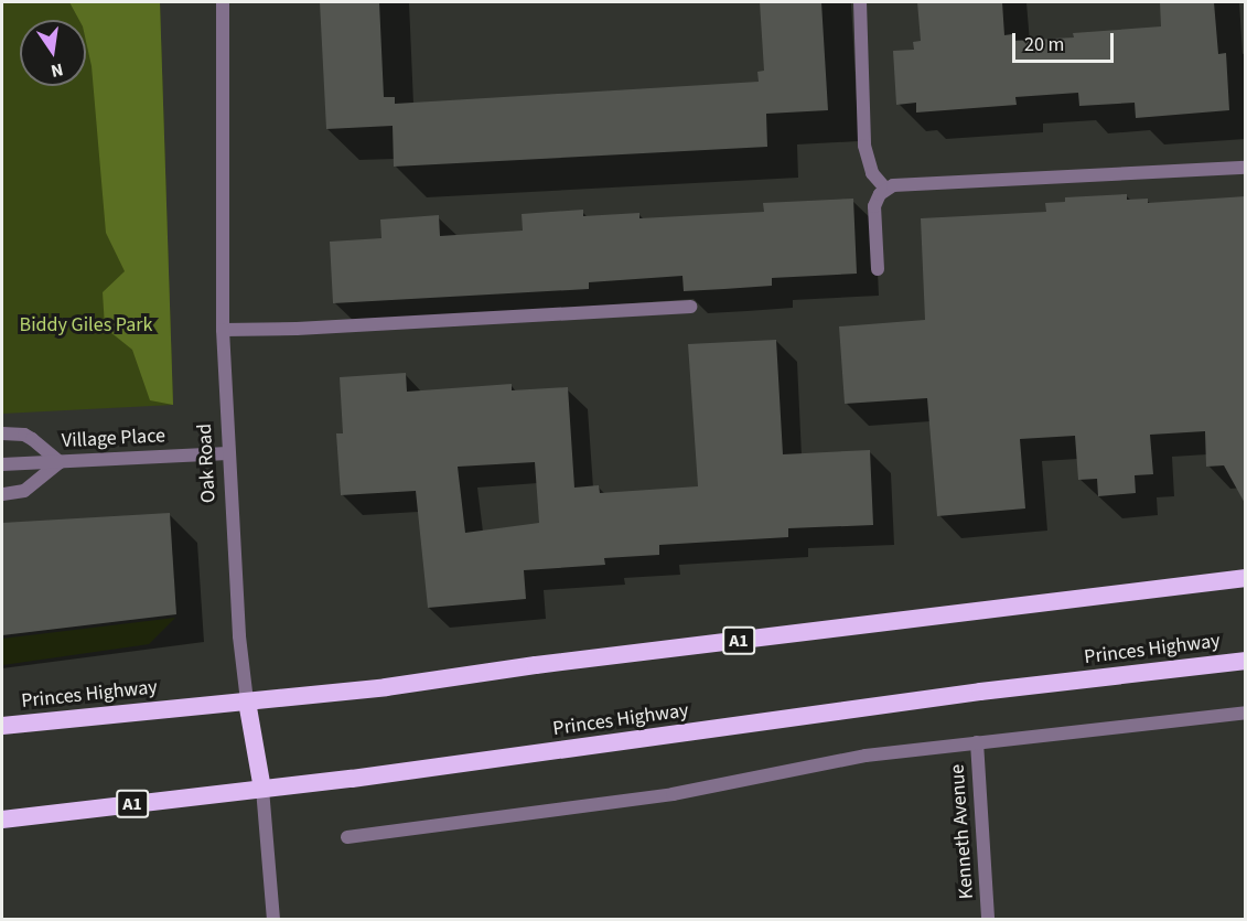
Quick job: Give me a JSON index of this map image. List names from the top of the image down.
{
  "streets": {
    "highway": ["Oak Road", "A1", "Princes Highway"],
    "street": ["Village Place", "Kenneth Avenue"]
  },
  "crossings": [
    ["Village Place", "Oak Road"],
    ["Oak Road", "Princes Highway"]
  ],
  "parks": ["Biddy Giles Park"],
  "scale_bar": "20 m",
  "north": "bottom"
}
